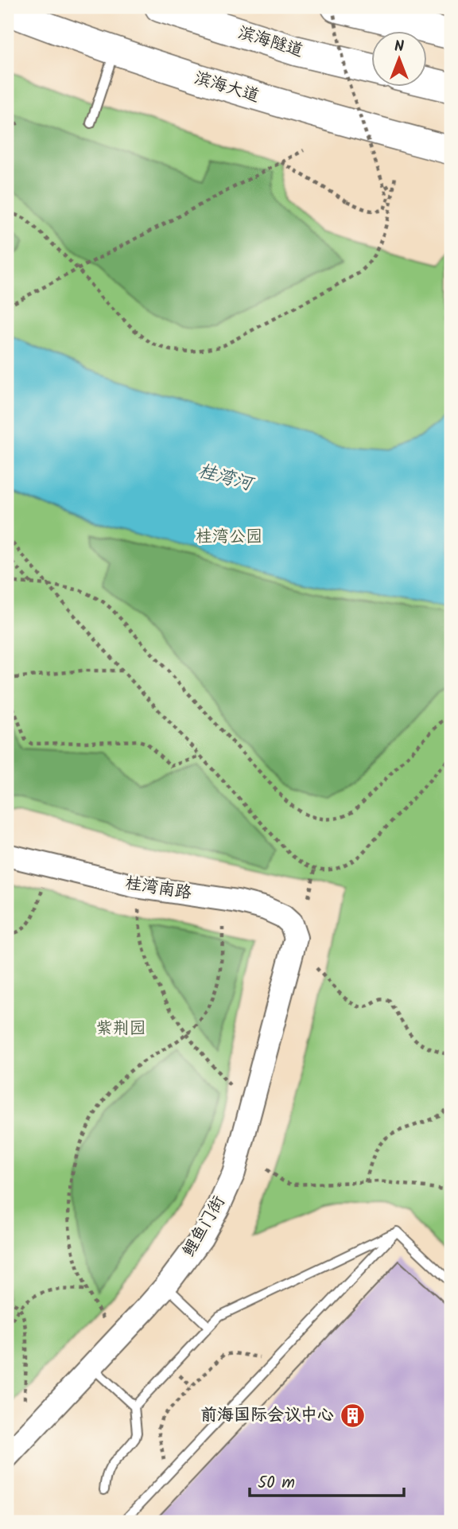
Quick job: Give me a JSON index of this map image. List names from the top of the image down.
{
  "streets": {
    "highway": ["滨海隧道"],
    "main road": ["滨海大道"],
    "street": ["桂湾南路", "鲤鱼门街"]
  },
  "crossings": [
    ["桂湾南路", "鲤鱼门街"]
  ],
  "water": ["桂湾河"],
  "parks": ["桂湾公园", "紫荆园"],
  "places": {
    "building": ["前海国际会议中心"]
  },
  "scale_bar": "50 m",
  "north": "top"
}
